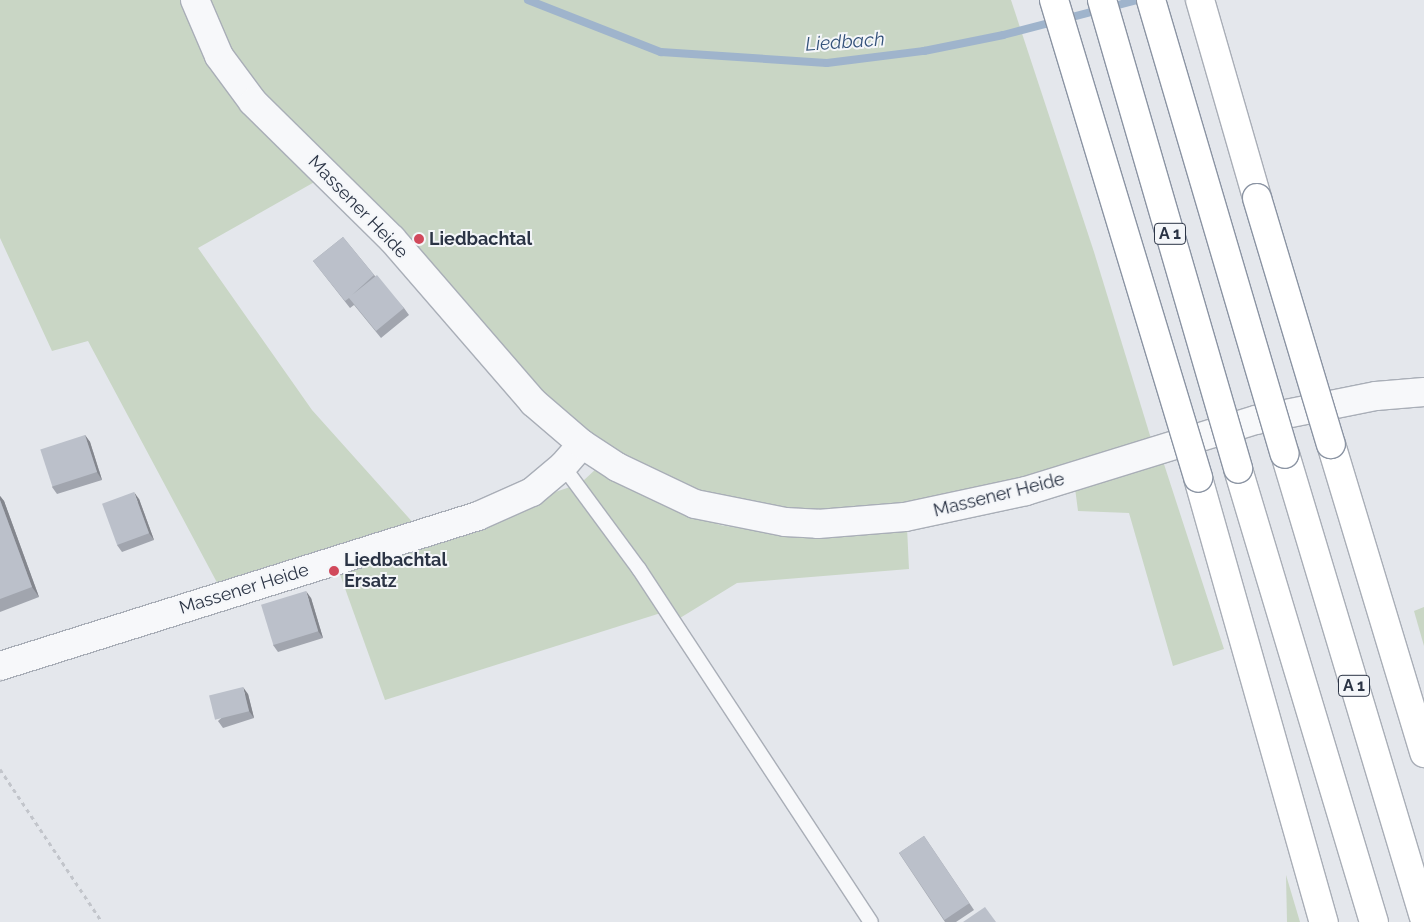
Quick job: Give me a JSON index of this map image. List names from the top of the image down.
{
  "streets": {
    "highway": ["A 1"],
    "street": ["Massener Heide"]
  },
  "water": ["Liedbach"],
  "places": ["Liedbachtal", "Liedbachtal Ersatz"]
}
